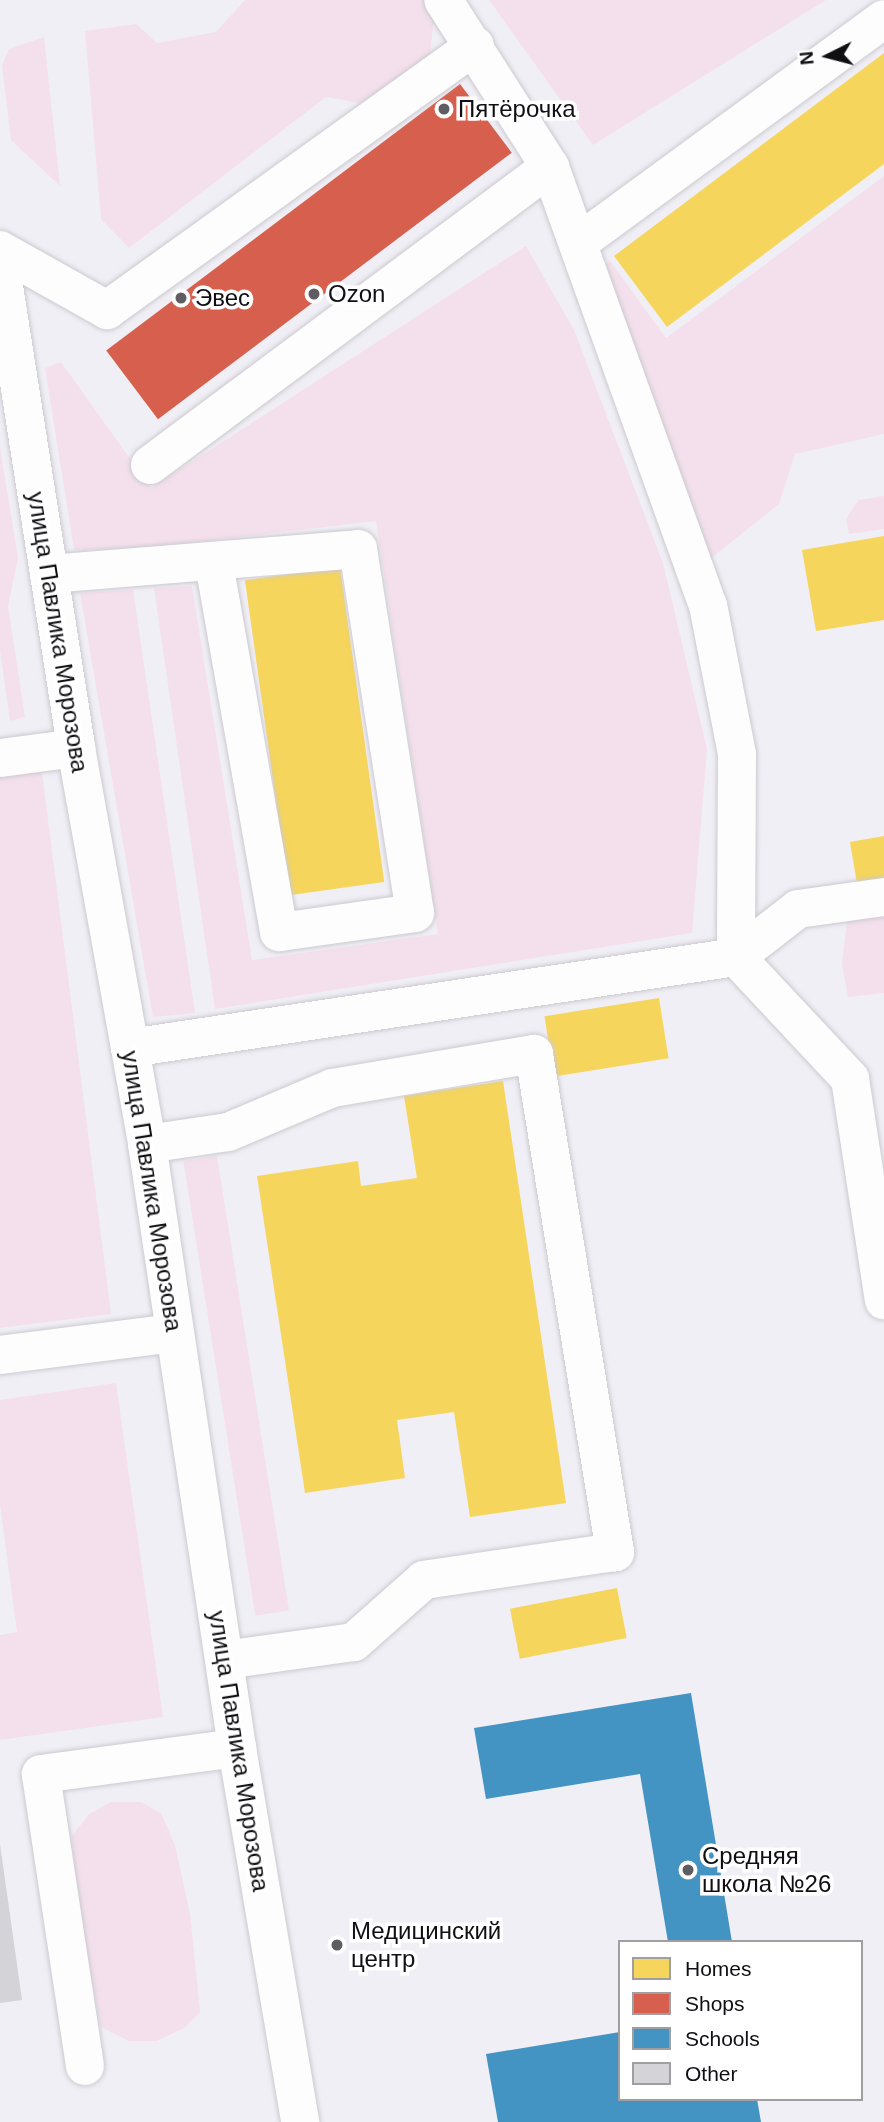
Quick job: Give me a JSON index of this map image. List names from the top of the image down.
{
  "streets": {
    "street": ["улица Павлика Морозова"]
  },
  "places": [
    "Пятёрочка",
    "Ozon",
    "Эвес",
    "Средняя школа №26",
    "Медицинский центр"
  ],
  "legend": [
    "Homes",
    "Shops",
    "Schools",
    "Other"
  ],
  "north": "left"
}
